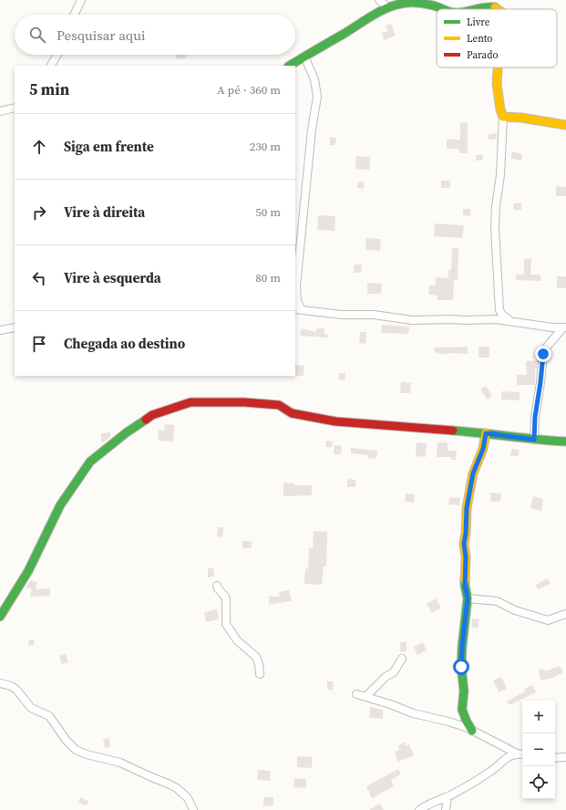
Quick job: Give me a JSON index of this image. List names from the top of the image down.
{
  "legend": ["Livre", "Lento", "Parado"],
  "page": {
    "search": "Pesquisar aqui",
    "heading": ["5 min", "A pé · 360 m"],
    "list": [
      ["Siga em frente", "230 m"],
      ["Vire à direita", "50 m"],
      ["Vire à esquerda", "80 m"],
      "Chegada ao destino"
    ],
    "map_buttons": ["+", "−"]
  }
}
